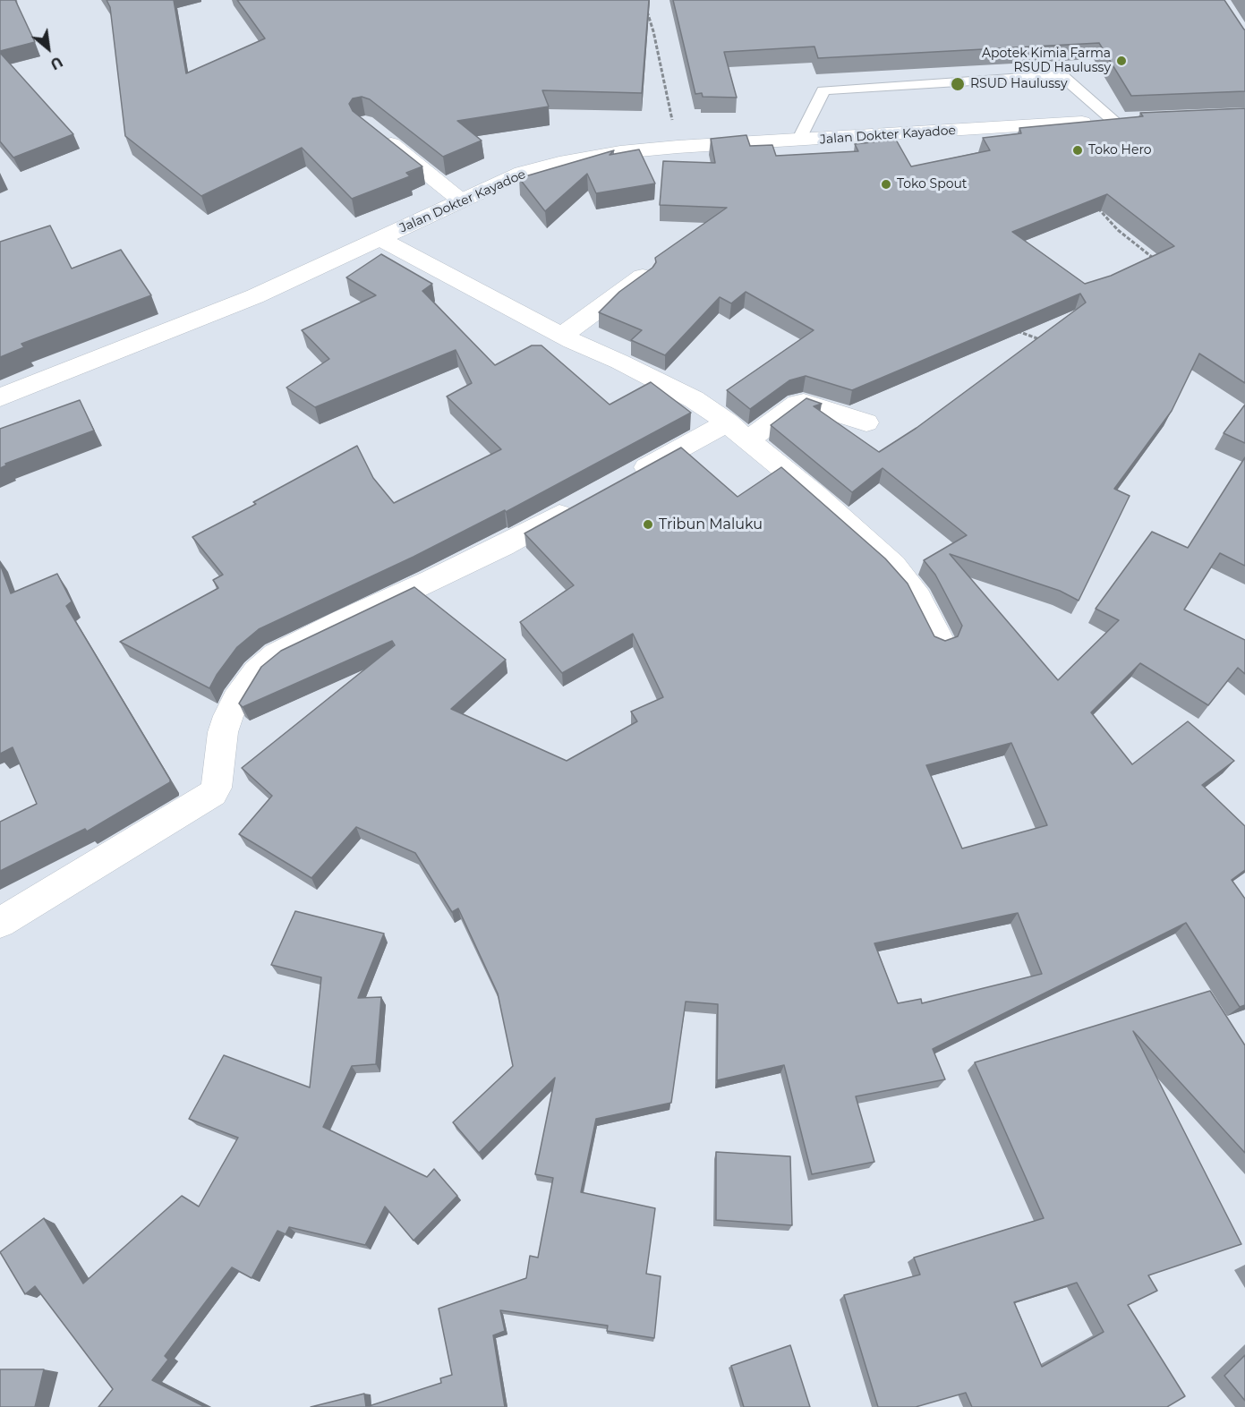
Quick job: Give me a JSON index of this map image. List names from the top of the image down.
{
  "streets": {
    "street": ["Jalan Dokter Kayadoe"]
  },
  "places": [
    "Apotek Kimia Farma RSUD Haulussy",
    "RSUD Haulussy",
    "Toko Hero",
    "Toko Spout",
    "Tribun Maluku"
  ],
  "north": "bottom right"
}
